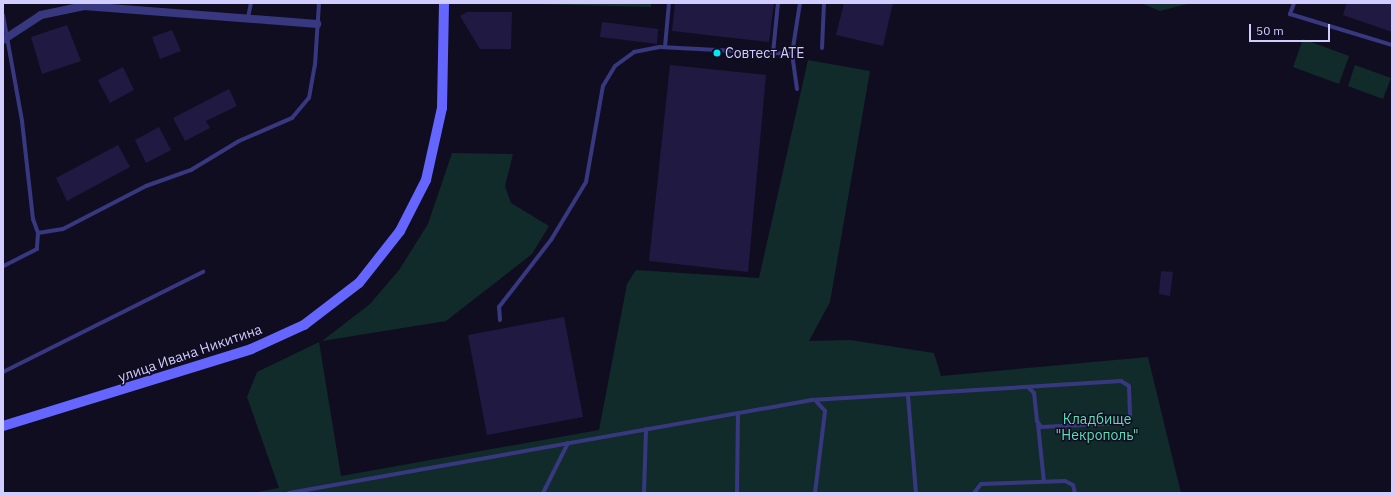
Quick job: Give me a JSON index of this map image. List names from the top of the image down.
{
  "streets": {
    "main road": ["улица Ивана Никитина"]
  },
  "parks": ["Кладбище \"Некрополь\""],
  "places": ["Совтест АТЕ"],
  "scale_bar": "50 m"
}
